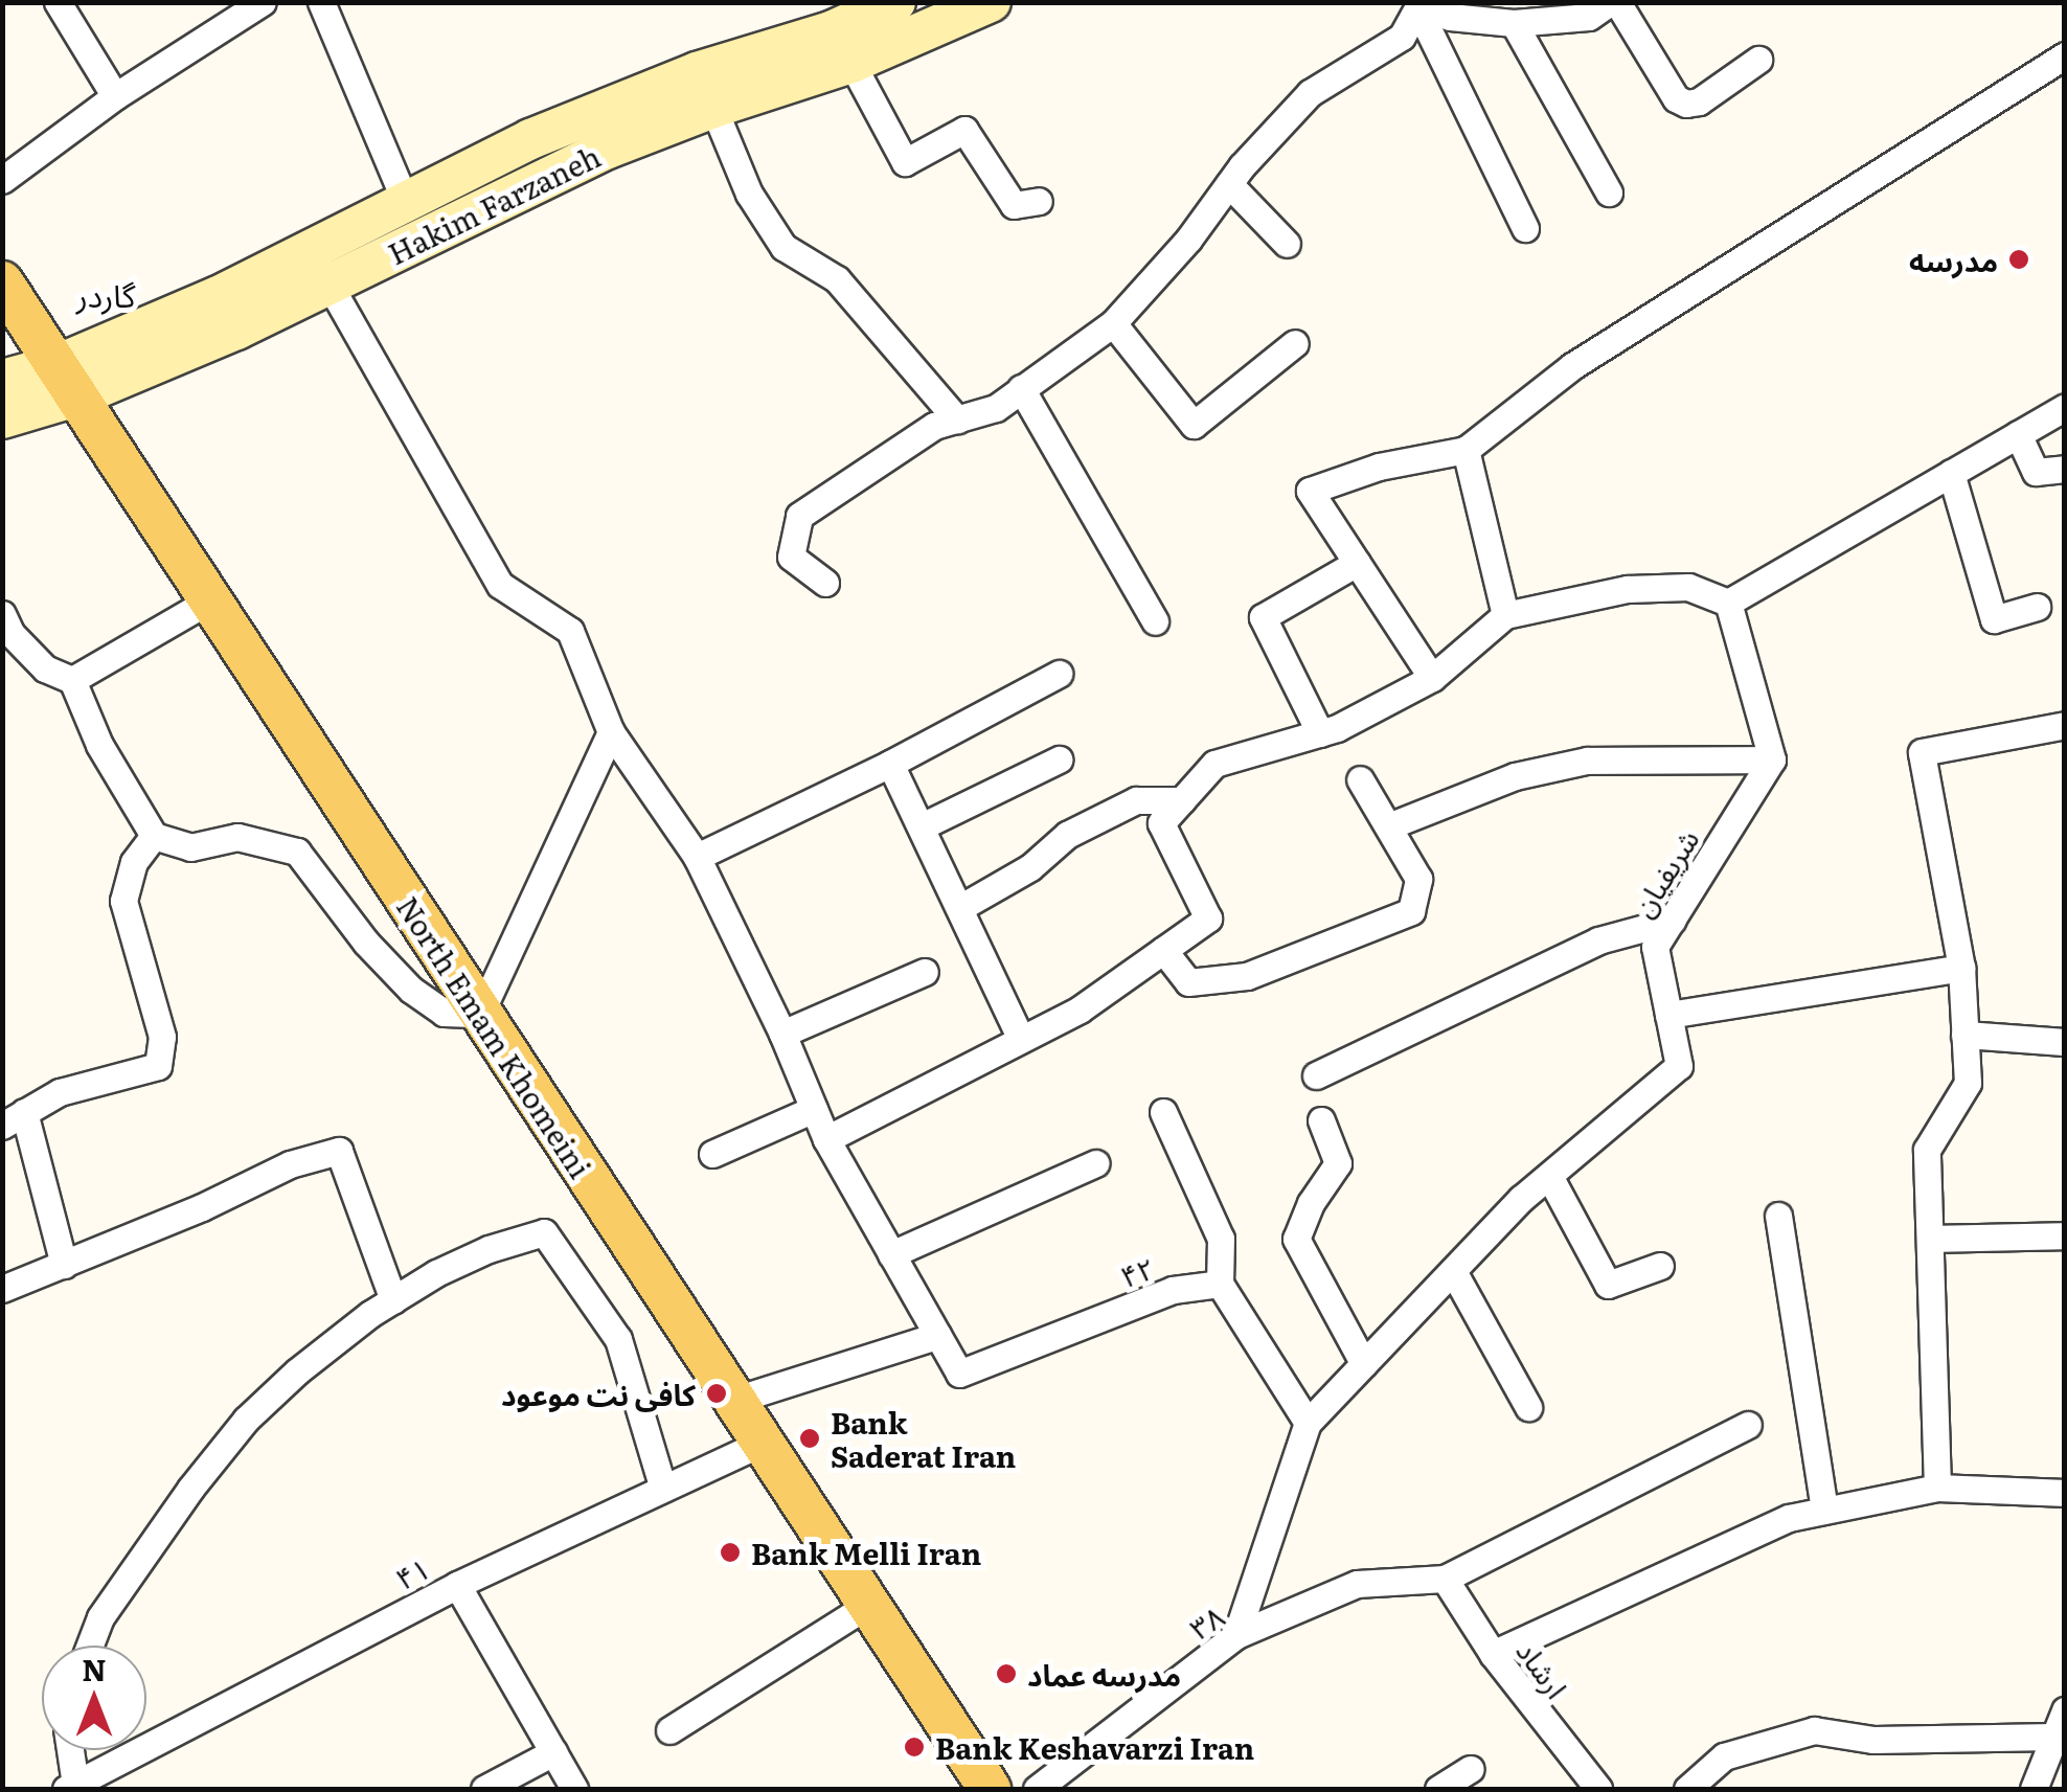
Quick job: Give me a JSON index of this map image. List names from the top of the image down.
{
  "streets": {
    "main road": ["North Emam Khomeini"],
    "street": [
      "Hakim Farzaneh",
      "شریفیان",
      "۴۲",
      "۴۱",
      "۳۸",
      "ارشاد"
    ]
  },
  "crossings": [
    ["Hakim Farzaneh", "North Emam Khomeini"],
    ["North Emam Khomeini", "۴۱"],
    ["۳۸", "ارشاد"]
  ],
  "districts": ["گاردر"],
  "places": [
    "مدرسه",
    "کافی نت موعود",
    "Bank Saderat Iran",
    "Bank Melli Iran",
    "مدرسه عماد",
    "Bank Keshavarzi Iran"
  ],
  "north": "top"
}
